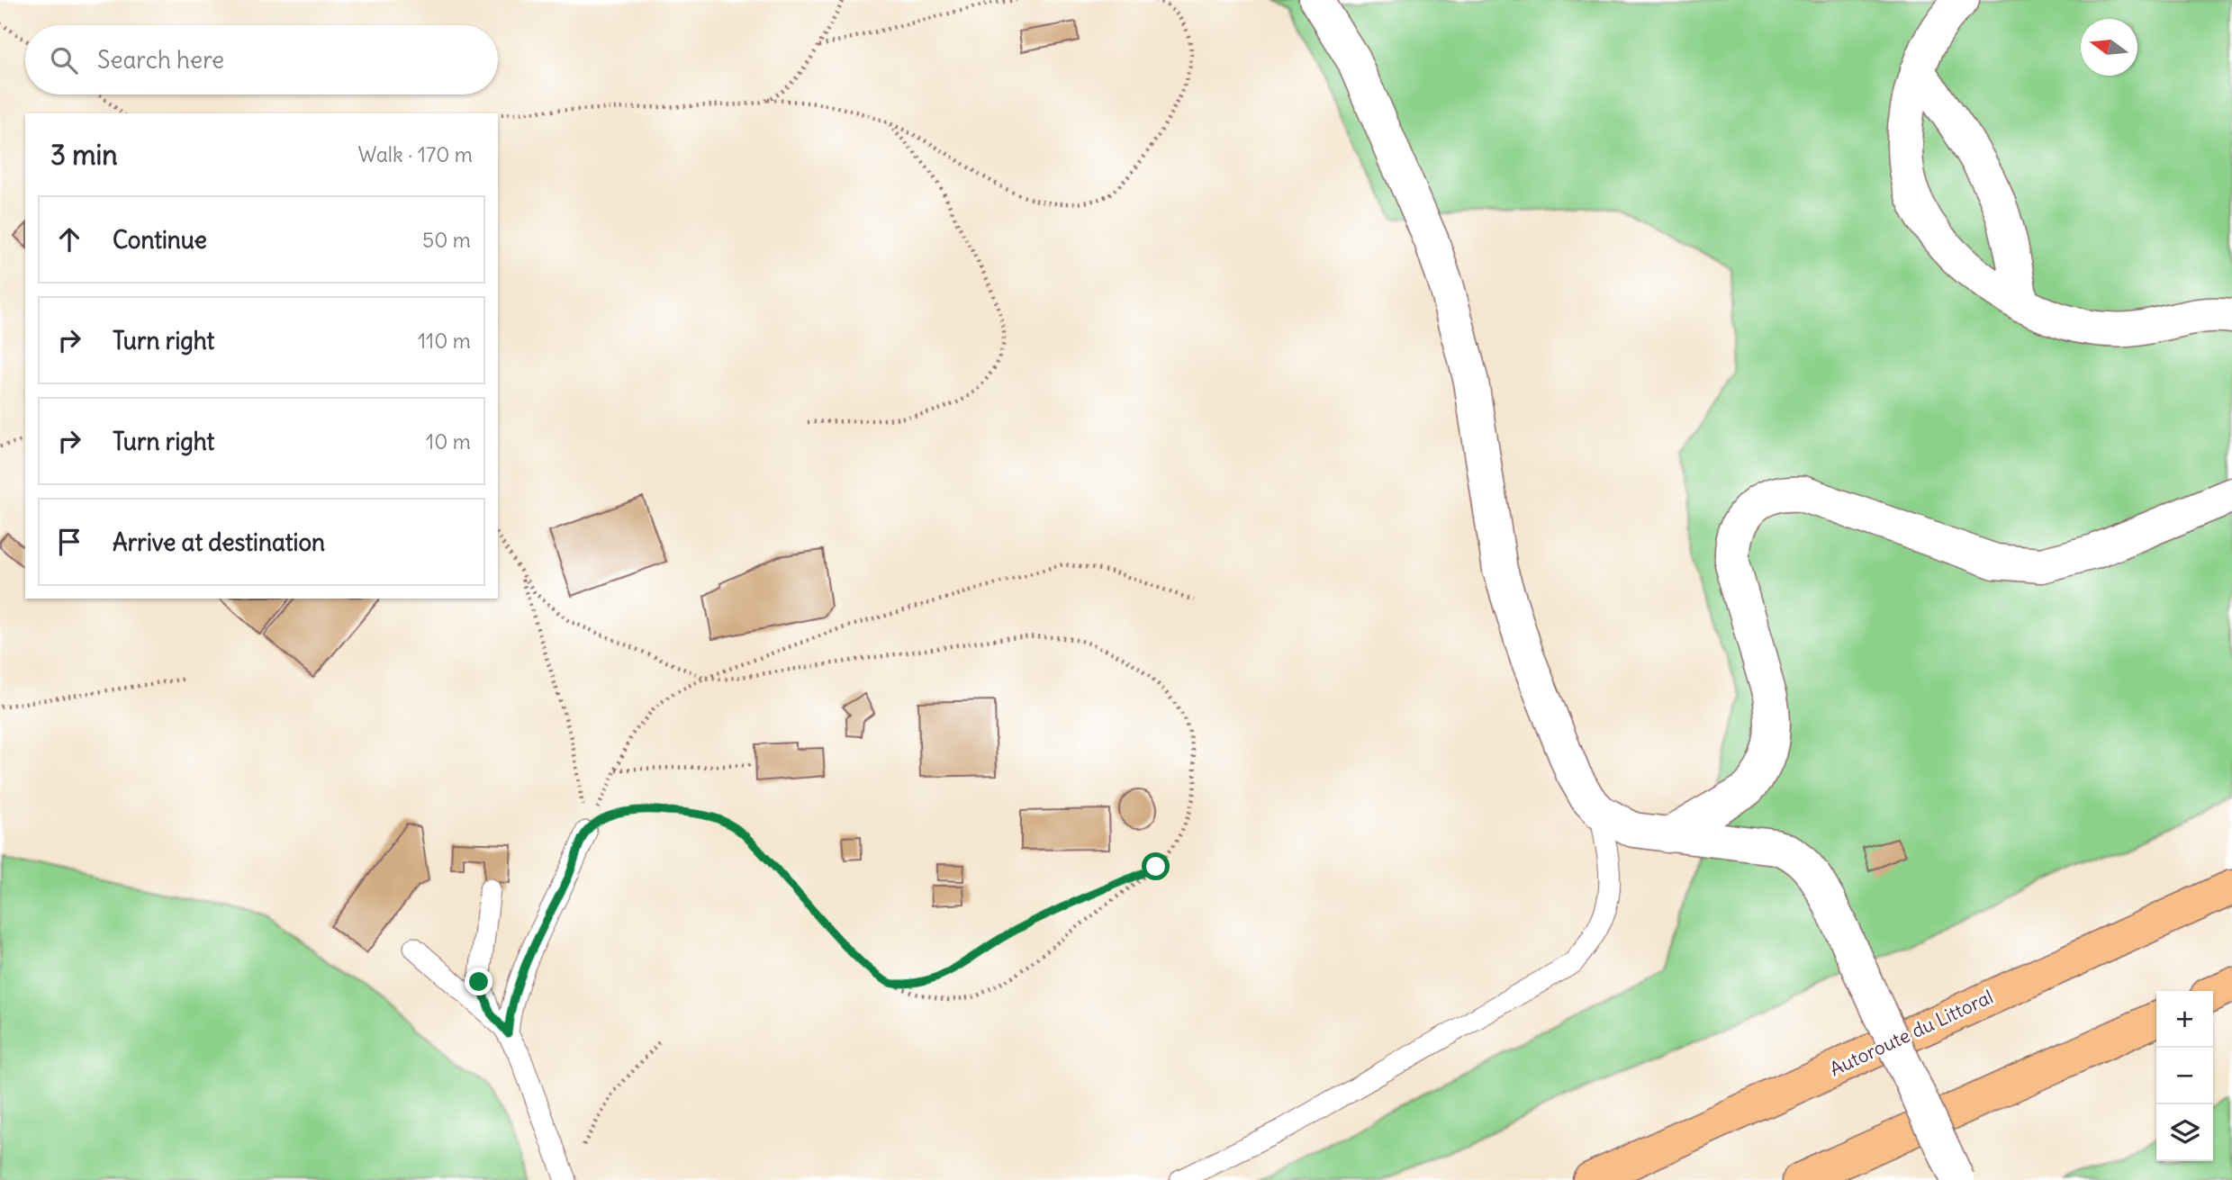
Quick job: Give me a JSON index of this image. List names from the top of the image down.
{
  "streets": {
    "highway": ["Autoroute du Littoral"]
  },
  "north": "left",
  "page": {
    "search": "Search here",
    "heading": ["3 min", "Walk · 170 m"],
    "list": [
      ["Continue", "50 m"],
      ["Turn right", "110 m"],
      ["Turn right", "10 m"],
      "Arrive at destination"
    ],
    "map_buttons": ["+", "−"]
  }
}
